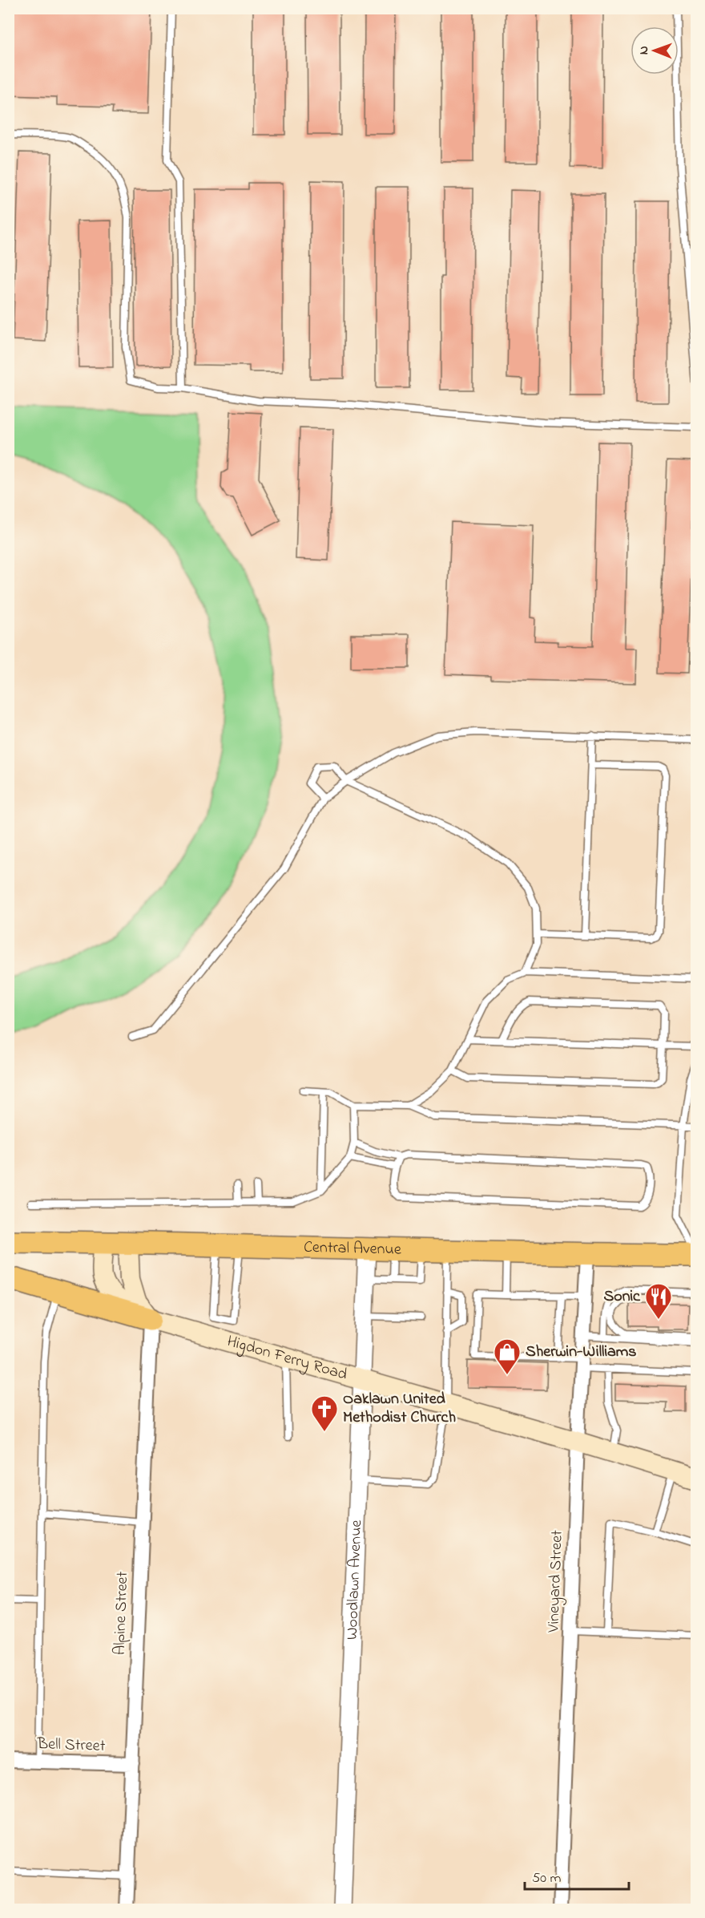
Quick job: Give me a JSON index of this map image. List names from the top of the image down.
{
  "streets": {
    "main road": ["Central Avenue", "Higdon Ferry Road"],
    "street": [
      "Woodlawn Avenue",
      "Vineyard Street",
      "Alpine Street",
      "Bell Street"
    ]
  },
  "crossings": [
    ["Central Avenue", "Higdon Ferry Road"],
    ["Central Avenue", "Woodlawn Avenue"],
    ["Central Avenue", "Vineyard Street"],
    ["Higdon Ferry Road", "Woodlawn Avenue"],
    ["Higdon Ferry Road", "Vineyard Street"],
    ["Higdon Ferry Road", "Alpine Street"],
    ["Alpine Street", "Bell Street"]
  ],
  "places": {
    "restaurant": ["Sonic"],
    "shop": ["Sherwin-Williams"],
    "church": ["Oaklawn United Methodist Church"]
  },
  "scale_bar": "50 m",
  "north": "left"
}
